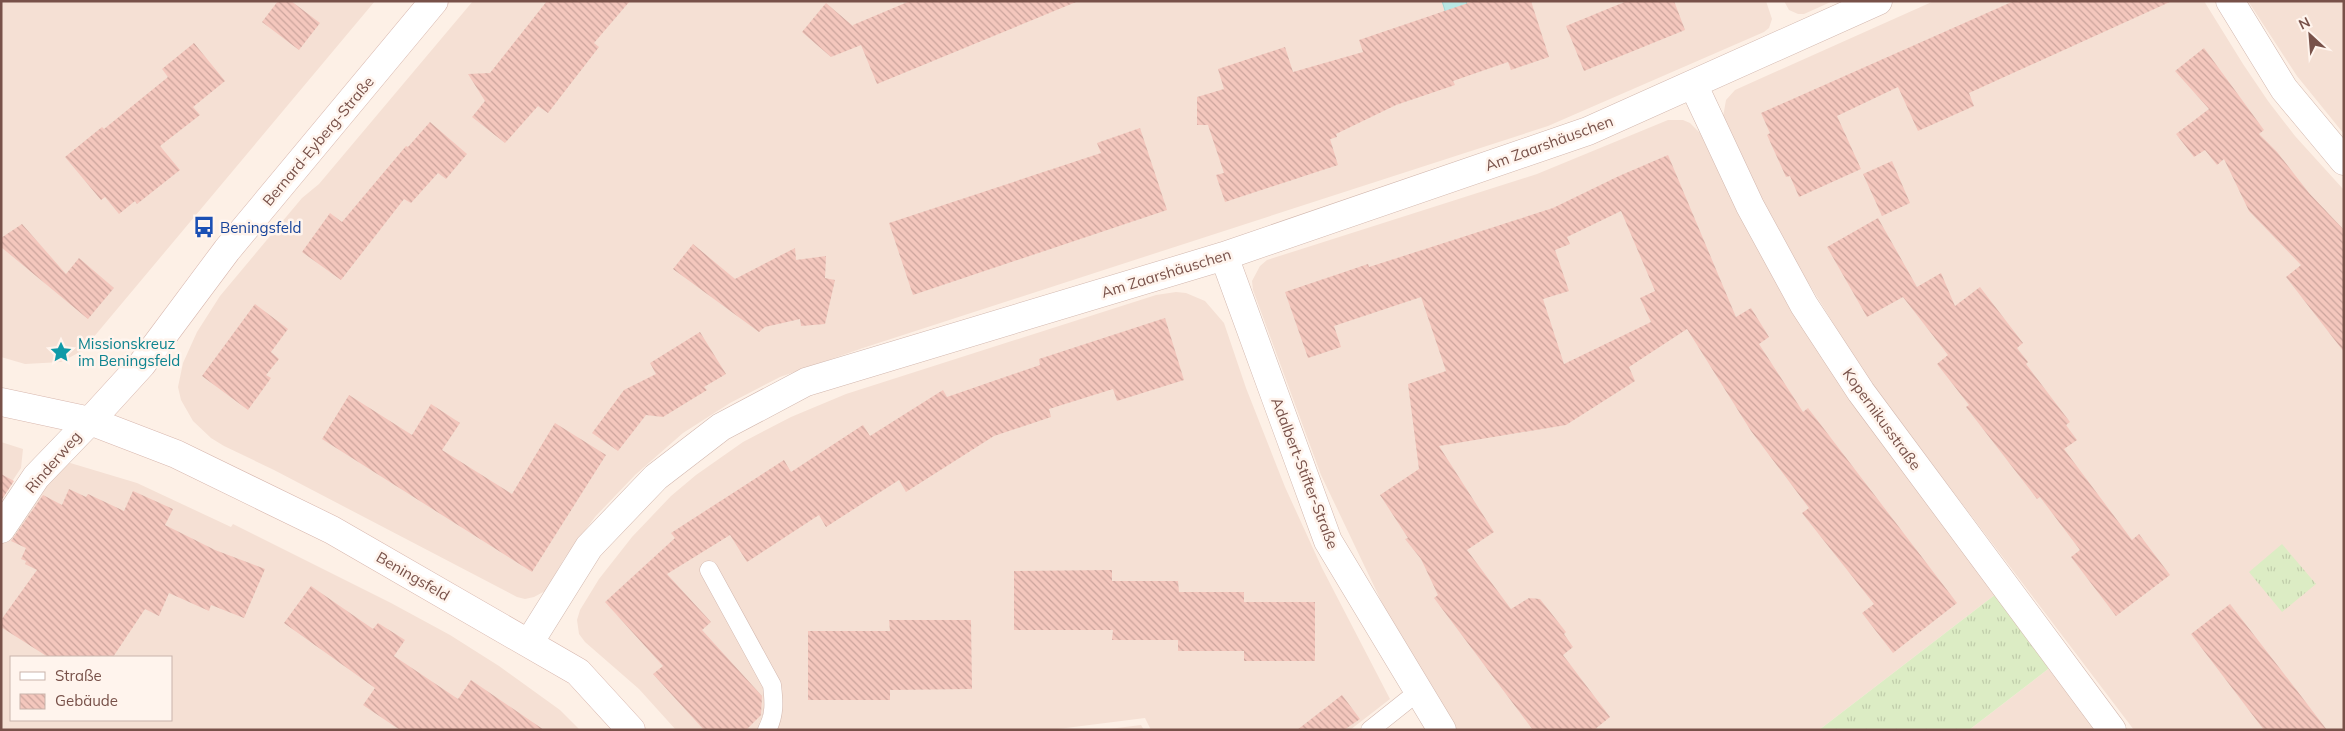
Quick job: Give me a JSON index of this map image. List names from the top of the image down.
{
  "streets": {
    "street": [
      "Bernard-Eyberg-Straße",
      "Am Zaarshäuschen",
      "Kopernikusstraße",
      "Rinderweg",
      "Adalbert-Stifter-Straße",
      "Beningsfeld"
    ]
  },
  "crossings": [
    ["Bernard-Eyberg-Straße", "Rinderweg"],
    ["Bernard-Eyberg-Straße", "Beningsfeld"],
    ["Am Zaarshäuschen", "Kopernikusstraße"],
    ["Am Zaarshäuschen", "Adalbert-Stifter-Straße"],
    ["Am Zaarshäuschen", "Beningsfeld"],
    ["Rinderweg", "Beningsfeld"]
  ],
  "places": {
    "bus stop": ["Beningsfeld"],
    "place": ["Missionskreuz im Beningsfeld"]
  },
  "legend": ["Straße", "Gebäude"],
  "north": "top left"
}
